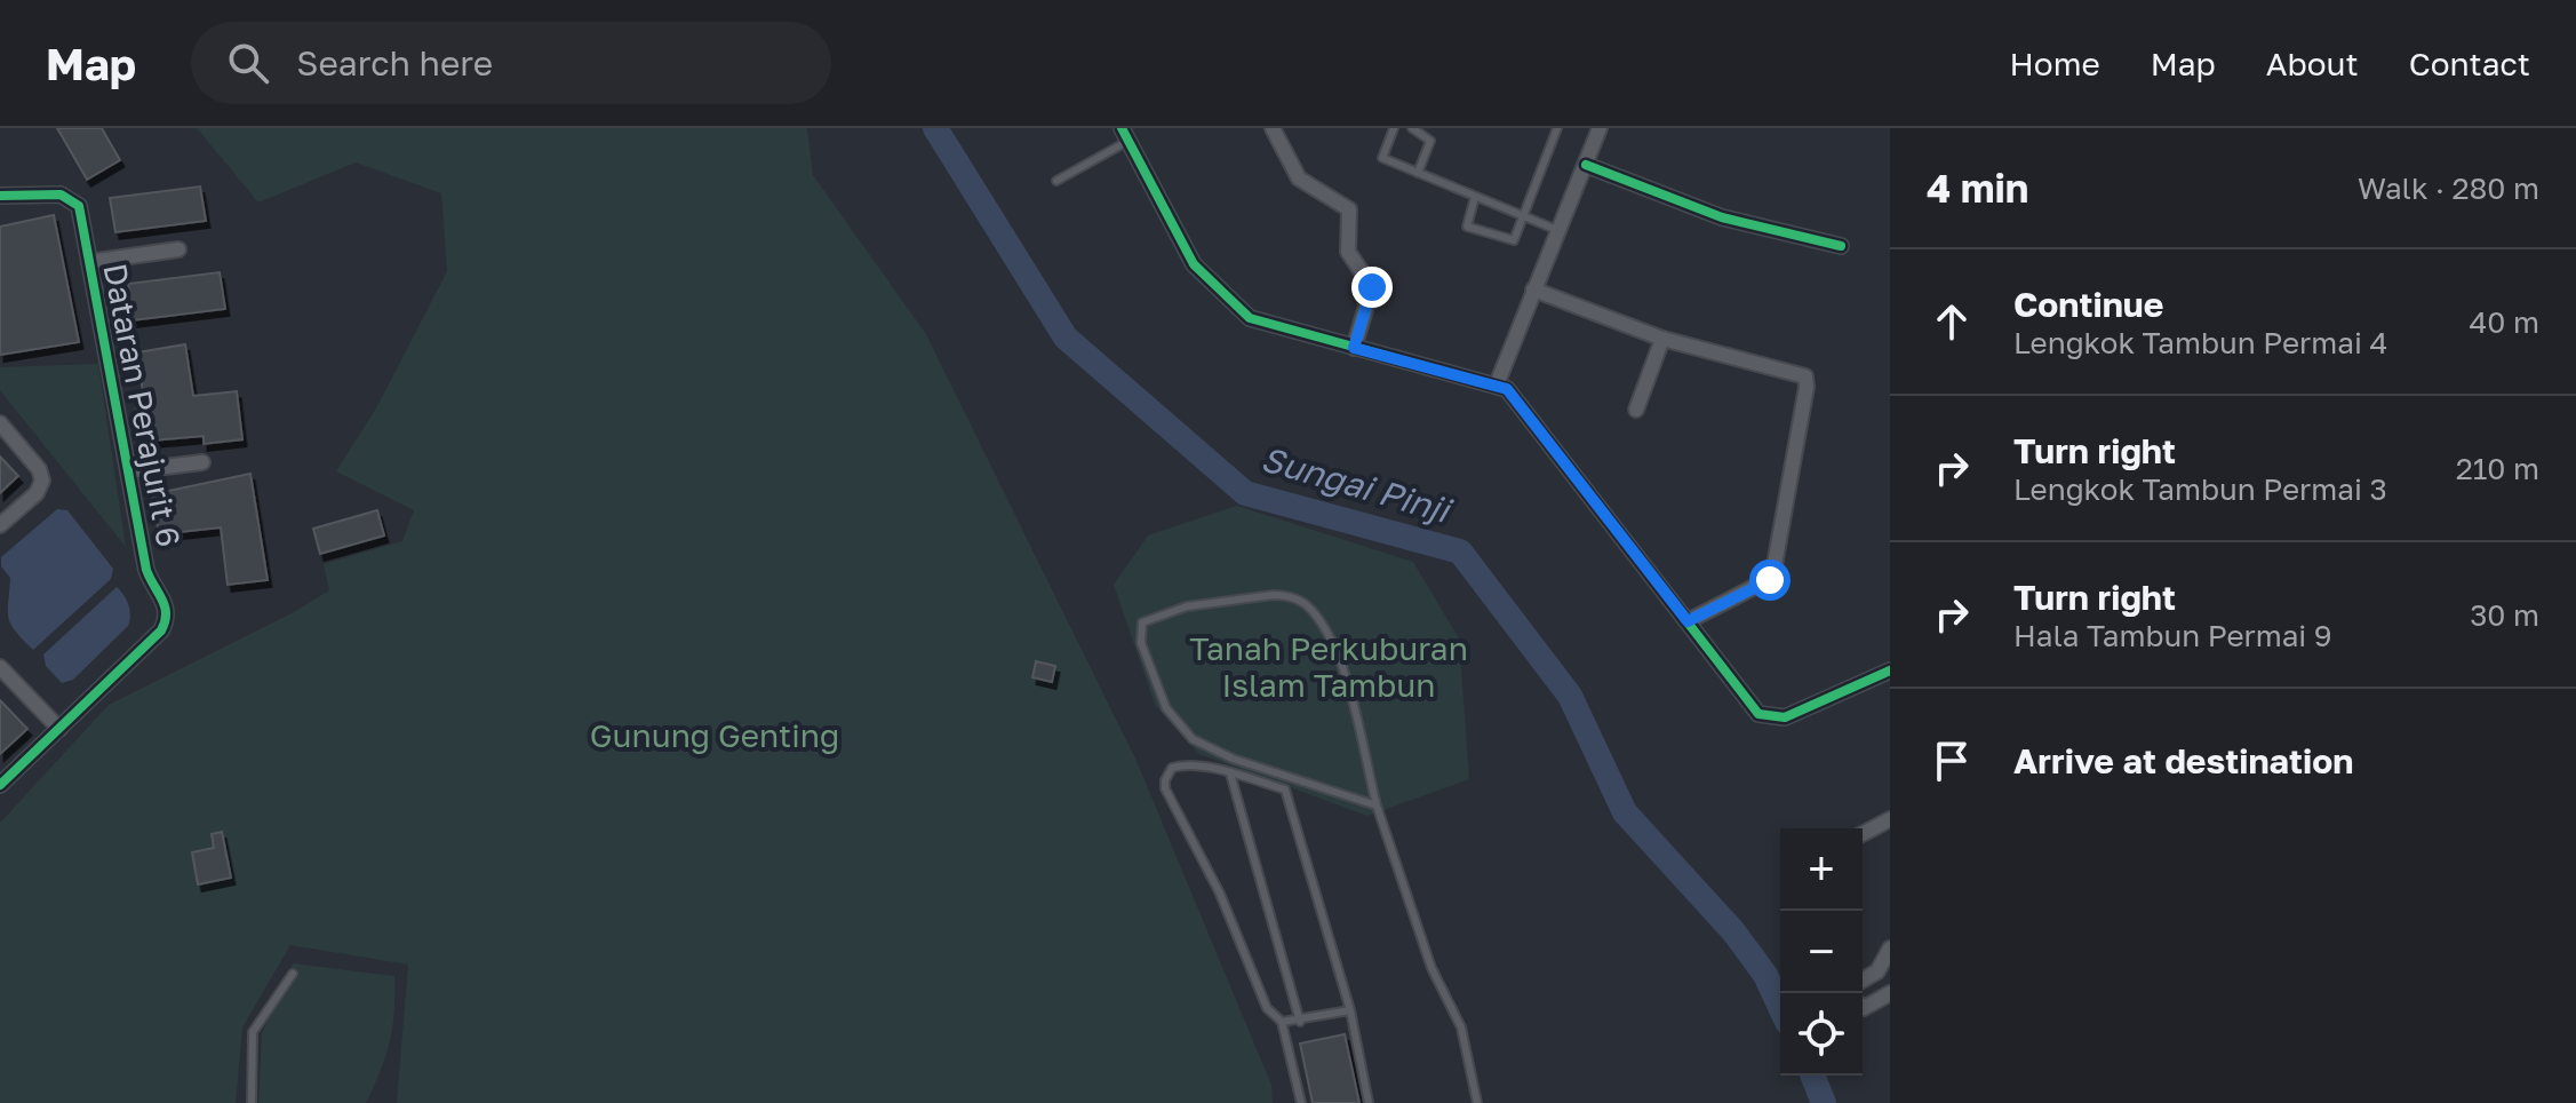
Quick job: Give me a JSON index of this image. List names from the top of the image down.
{
  "streets": {
    "street": ["Dataran Perajurit 6"]
  },
  "water": ["Sungai Pinji"],
  "parks": ["Tanah Perkuburan Islam Tambun", "Gunung Genting"],
  "page": {
    "header": "Map",
    "search": "Search here",
    "nav": [
      "Home",
      "Map",
      "About",
      "Contact"
    ],
    "heading": ["4 min", "Walk · 280 m"],
    "list": [
      ["Continue", "Lengkok Tambun Permai 4", "40 m"],
      ["Turn right", "Lengkok Tambun Permai 3", "210 m"],
      ["Turn right", "Hala Tambun Permai 9", "30 m"],
      "Arrive at destination"
    ],
    "map_buttons": ["+", "−"]
  }
}
